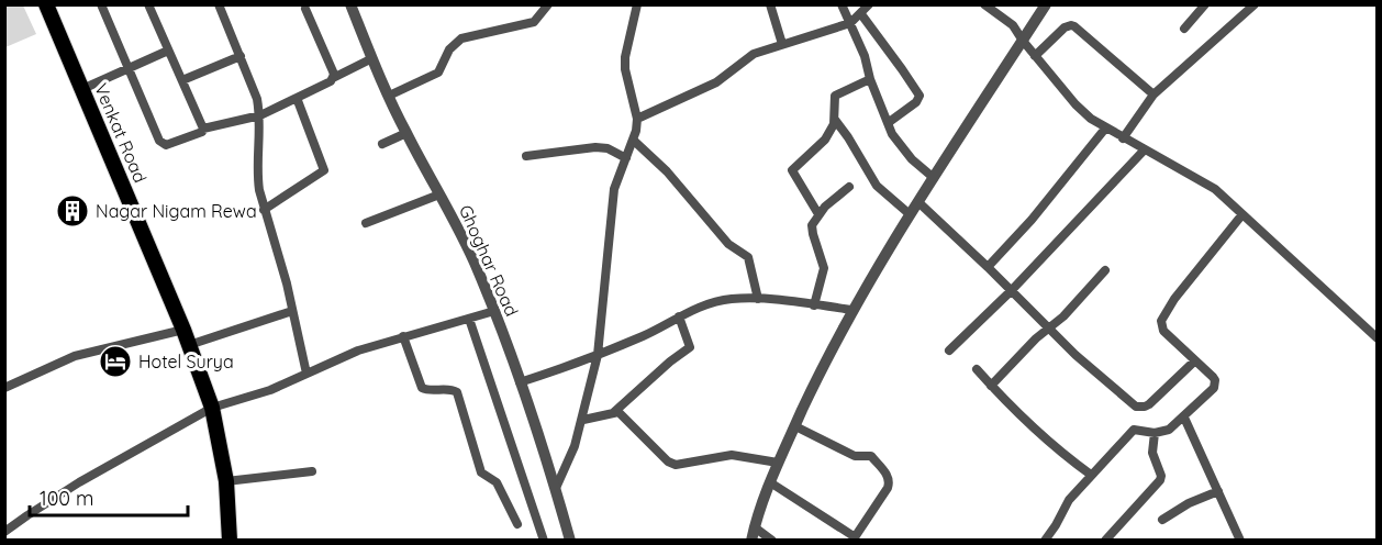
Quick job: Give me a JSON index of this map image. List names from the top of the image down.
{
  "streets": {
    "main road": ["Venkat Road"],
    "street": ["Ghoghar Road"]
  },
  "places": {
    "building": ["Nagar Nigam Rewa"],
    "hotel": ["Hotel Surya"]
  },
  "scale_bar": "100 m"
}
